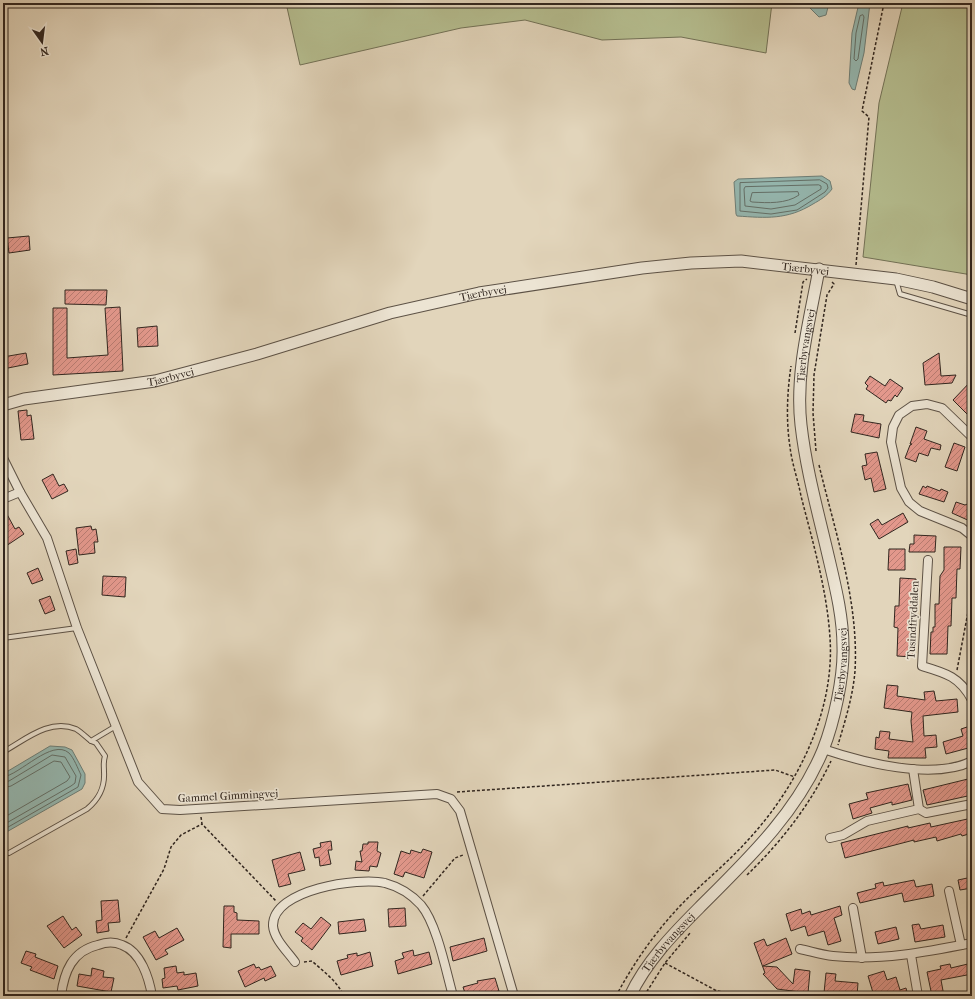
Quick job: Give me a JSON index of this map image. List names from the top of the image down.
{
  "streets": {
    "street": [
      "Tjærbyvej",
      "Tjærbyvangsvej",
      "Tusindfryddalen",
      "Gammel Gimmingvej"
    ]
  },
  "crossings": [
    ["Tjærbyvej", "Tjærbyvangsvej"]
  ],
  "north": "bottom"
}
